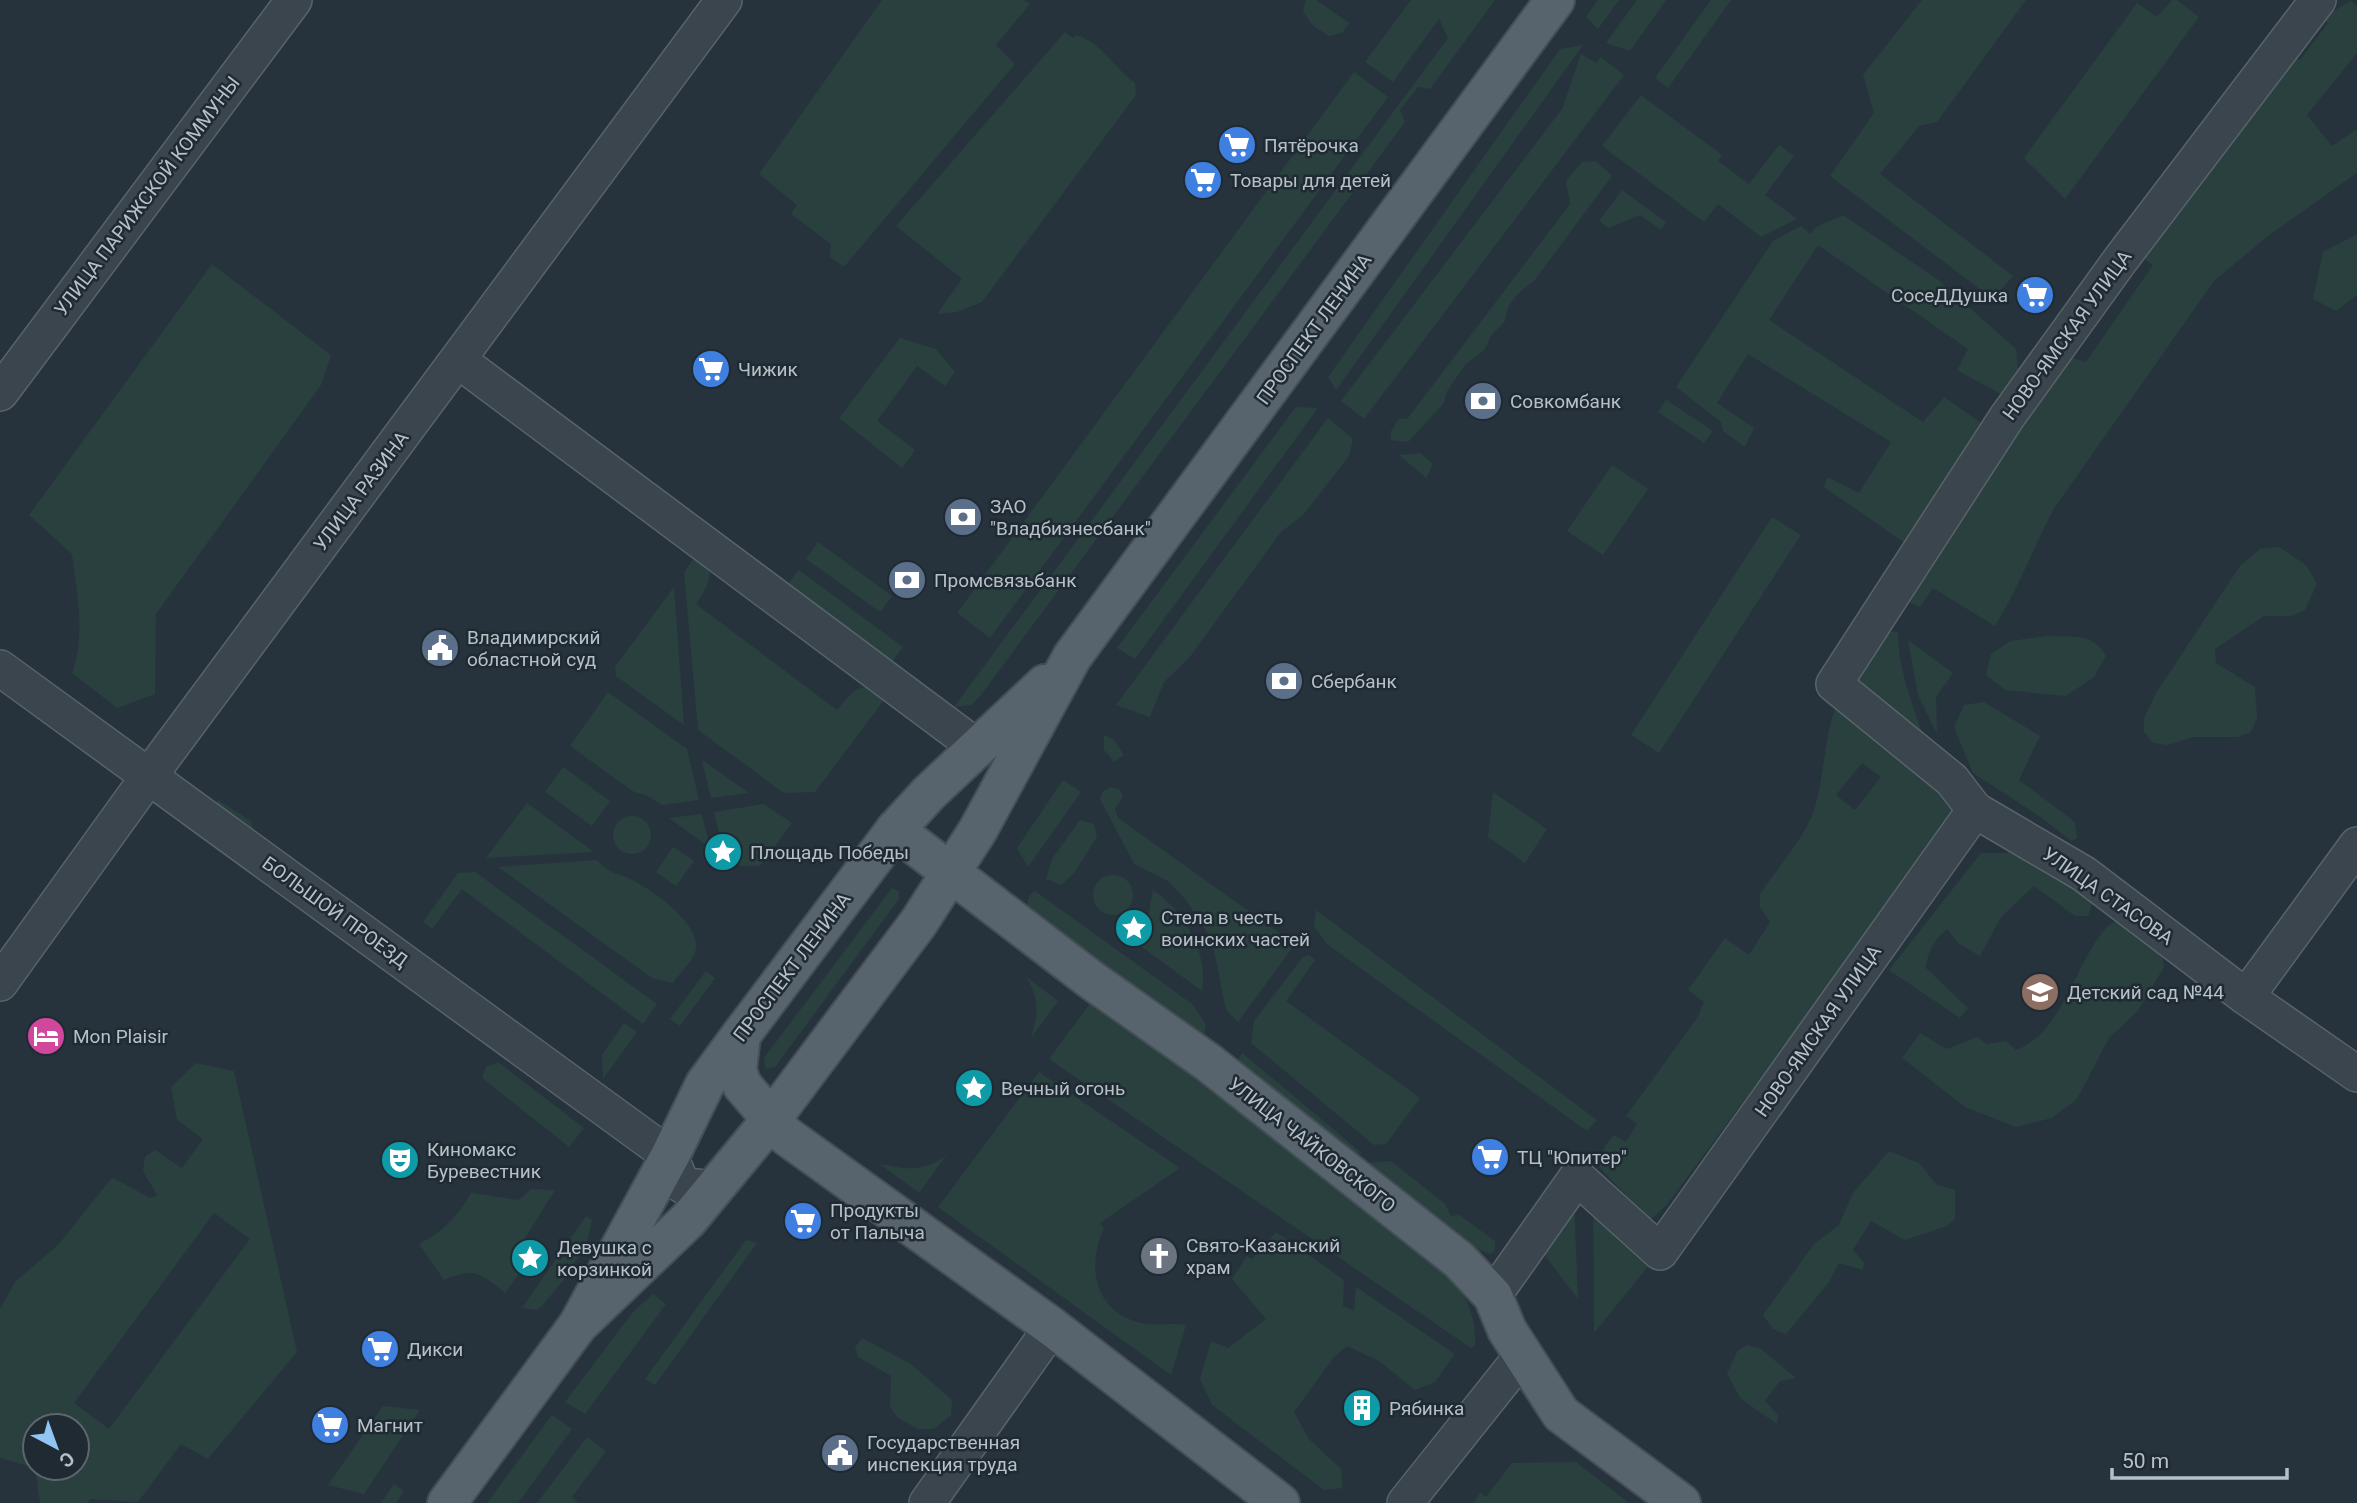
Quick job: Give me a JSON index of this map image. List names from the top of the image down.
{
  "streets": {
    "main road": ["ПРОСПЕКТ ЛЕНИНА", "УЛИЦА ЧАЙКОВСКОГО"],
    "street": [
      "УЛИЦА ПАРИЖСКОЙ КОММУНЫ",
      "НОВО-ЯМСКАЯ УЛИЦА",
      "УЛИЦА РАЗИНА",
      "УЛИЦА СТАСОВА",
      "БОЛЬШОЙ ПРОЕЗД"
    ]
  },
  "crossings": [
    ["ПРОСПЕКТ ЛЕНИНА", "БОЛЬШОЙ ПРОЕЗД"],
    ["ПРОСПЕКТ ЛЕНИНА", "УЛИЦА ЧАЙКОВСКОГО"],
    ["НОВО-ЯМСКАЯ УЛИЦА", "УЛИЦА СТАСОВА"],
    ["НОВО-ЯМСКАЯ УЛИЦА", "УЛИЦА ЧАЙКОВСКОГО"],
    ["УЛИЦА РАЗИНА", "БОЛЬШОЙ ПРОЕЗД"]
  ],
  "places": {
    "supermarket": [
      "Пятёрочка",
      "Товары для детей",
      "СосеДДушка",
      "Чижик",
      "ТЦ \"Юпитер\"",
      "Продукты от Палыча",
      "Дикси",
      "Магнит"
    ],
    "bank": [
      "Совкомбанк",
      "ЗАО \"Владбизнесбанк\"",
      "Промсвязьбанк",
      "Сбербанк"
    ],
    "public building": ["Владимирский областной суд", "Государственная инспекция труда"],
    "place": [
      "Площадь Победы",
      "Стела в честь воинских частей",
      "Вечный огонь",
      "Девушка с корзинкой"
    ],
    "school or university": ["Детский сад №44"],
    "hotel": ["Mon Plaisir"],
    "theatre": ["Киномакс Буревестник"],
    "church": ["Свято-Казанский храм"],
    "building": ["Рябинка"]
  },
  "scale_bar": "50 m",
  "north": "bottom right"
}
